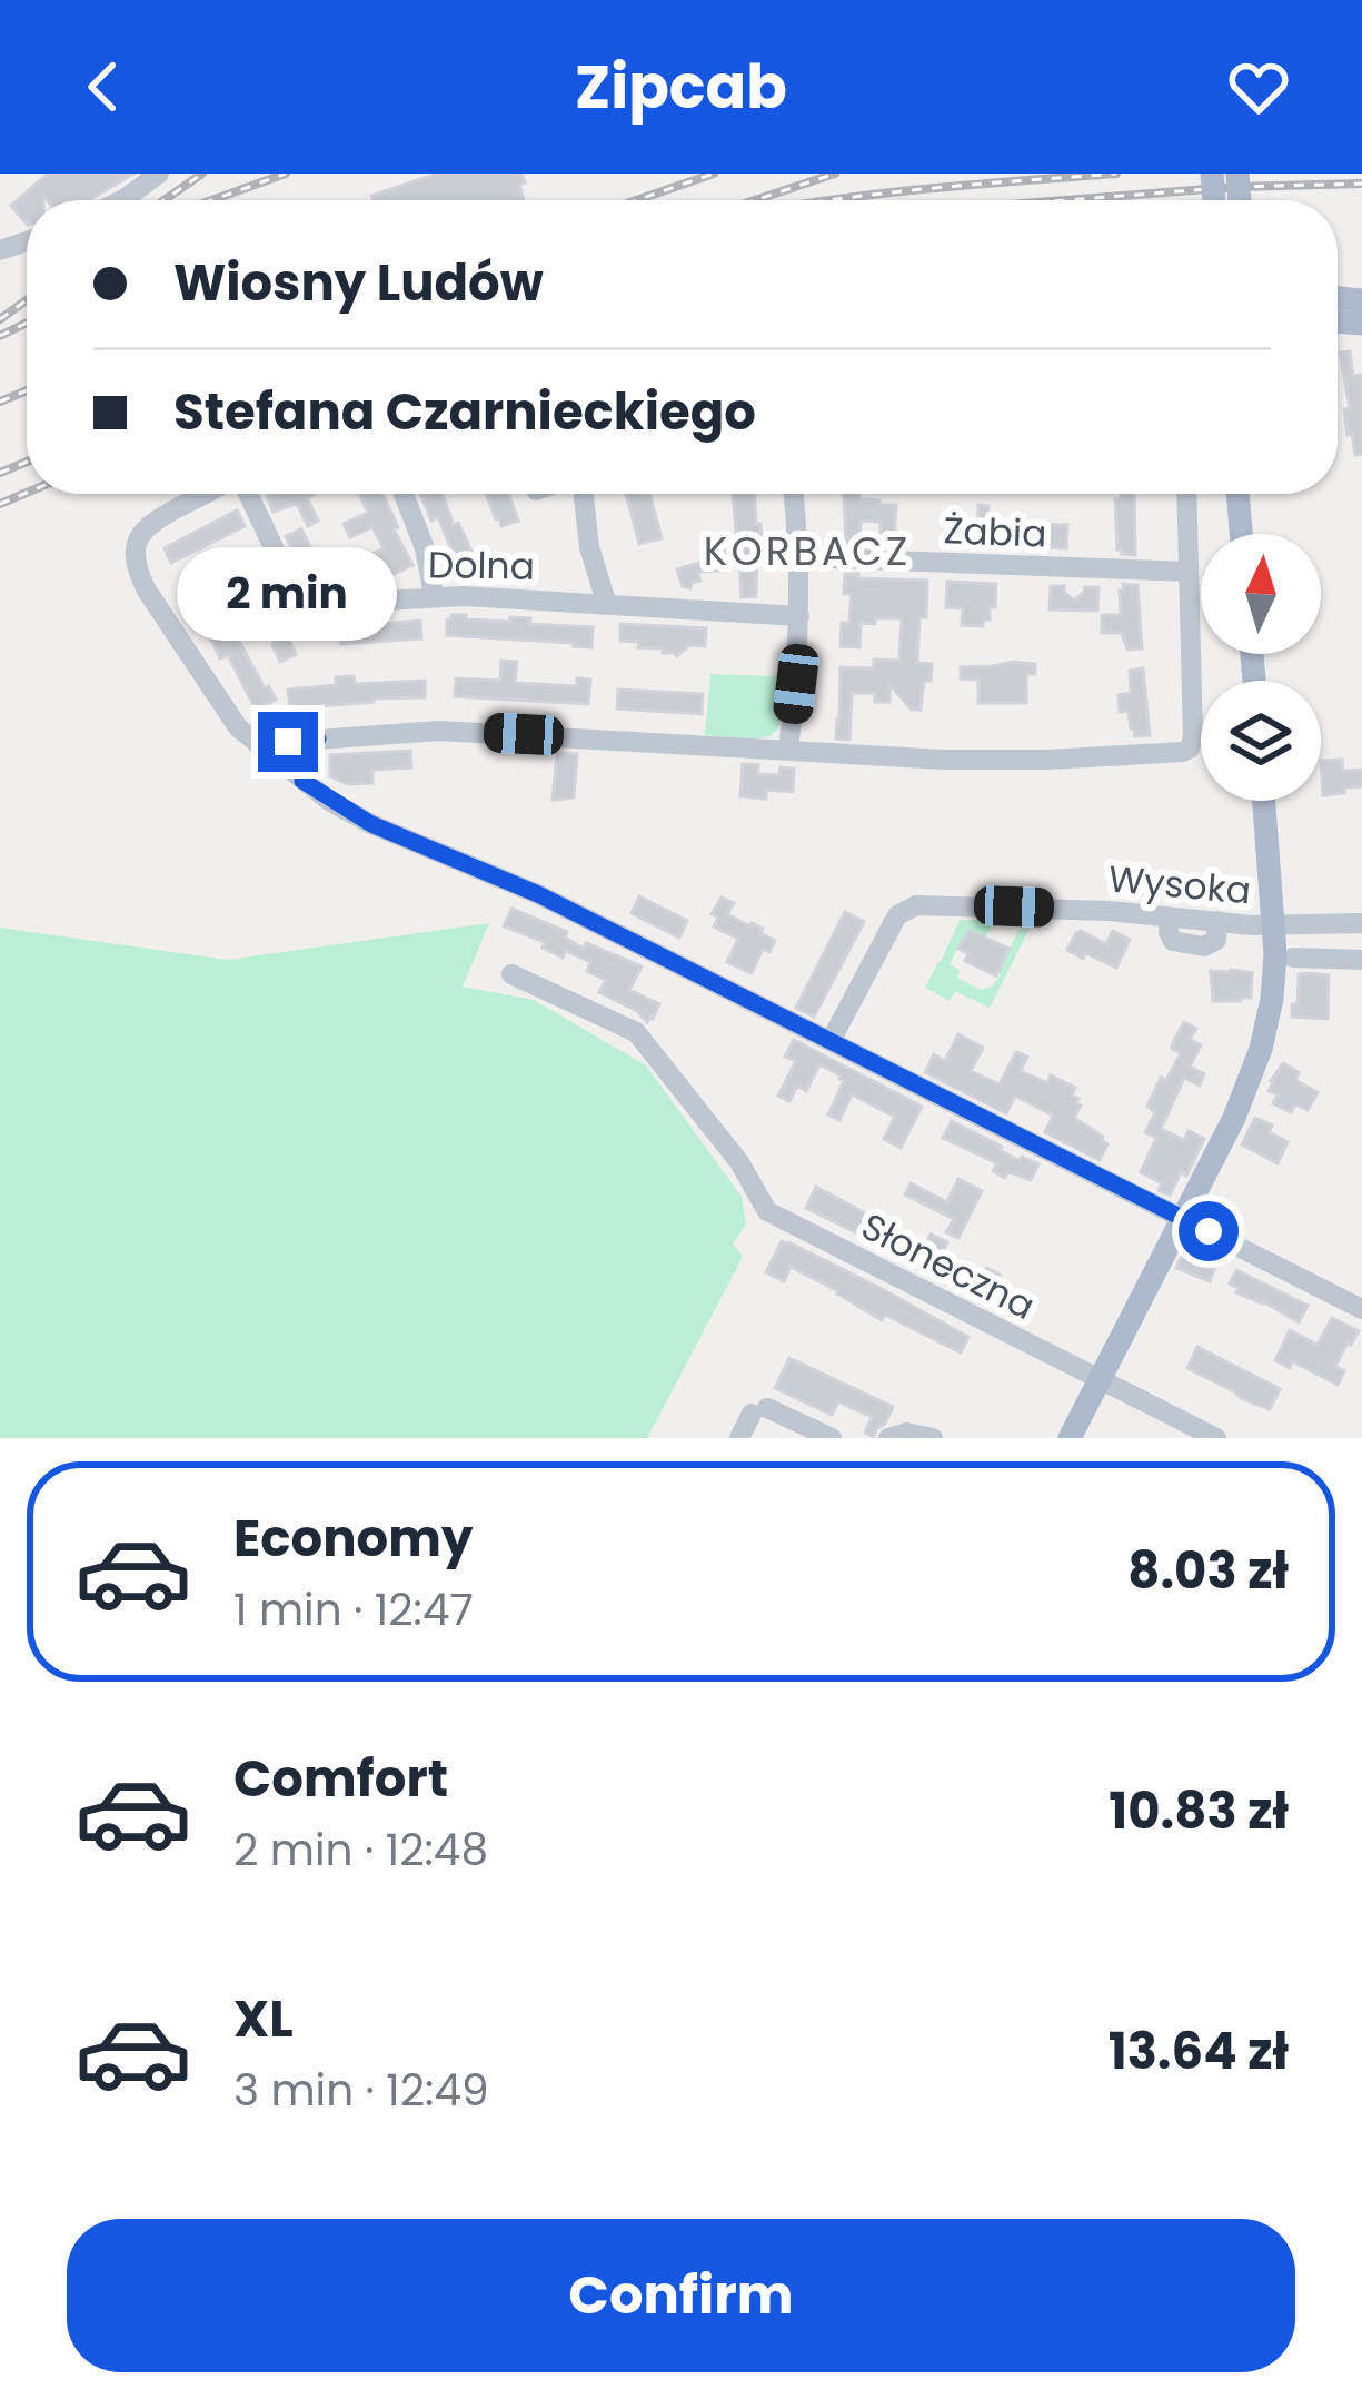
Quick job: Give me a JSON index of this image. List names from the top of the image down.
{
  "streets": {
    "street": [
      "Żabia",
      "Dolna",
      "Wysoka",
      "Słoneczna"
    ]
  },
  "districts": ["KORBACZ"],
  "north": "top",
  "page": {
    "header": "Zipcab",
    "banner": ["Wiosny Ludów", "Stefana Czarnieckiego"],
    "bubble": "2 min",
    "list": [
      {
        "name": "Economy",
        "note": "1 min · 12:47",
        "value": "8.03 zł"
      },
      {
        "name": "Comfort",
        "note": "2 min · 12:48",
        "value": "10.83 zł"
      },
      {
        "name": "XL",
        "note": "3 min · 12:49",
        "value": "13.64 zł"
      }
    ],
    "buttons": "Confirm"
  }
}
